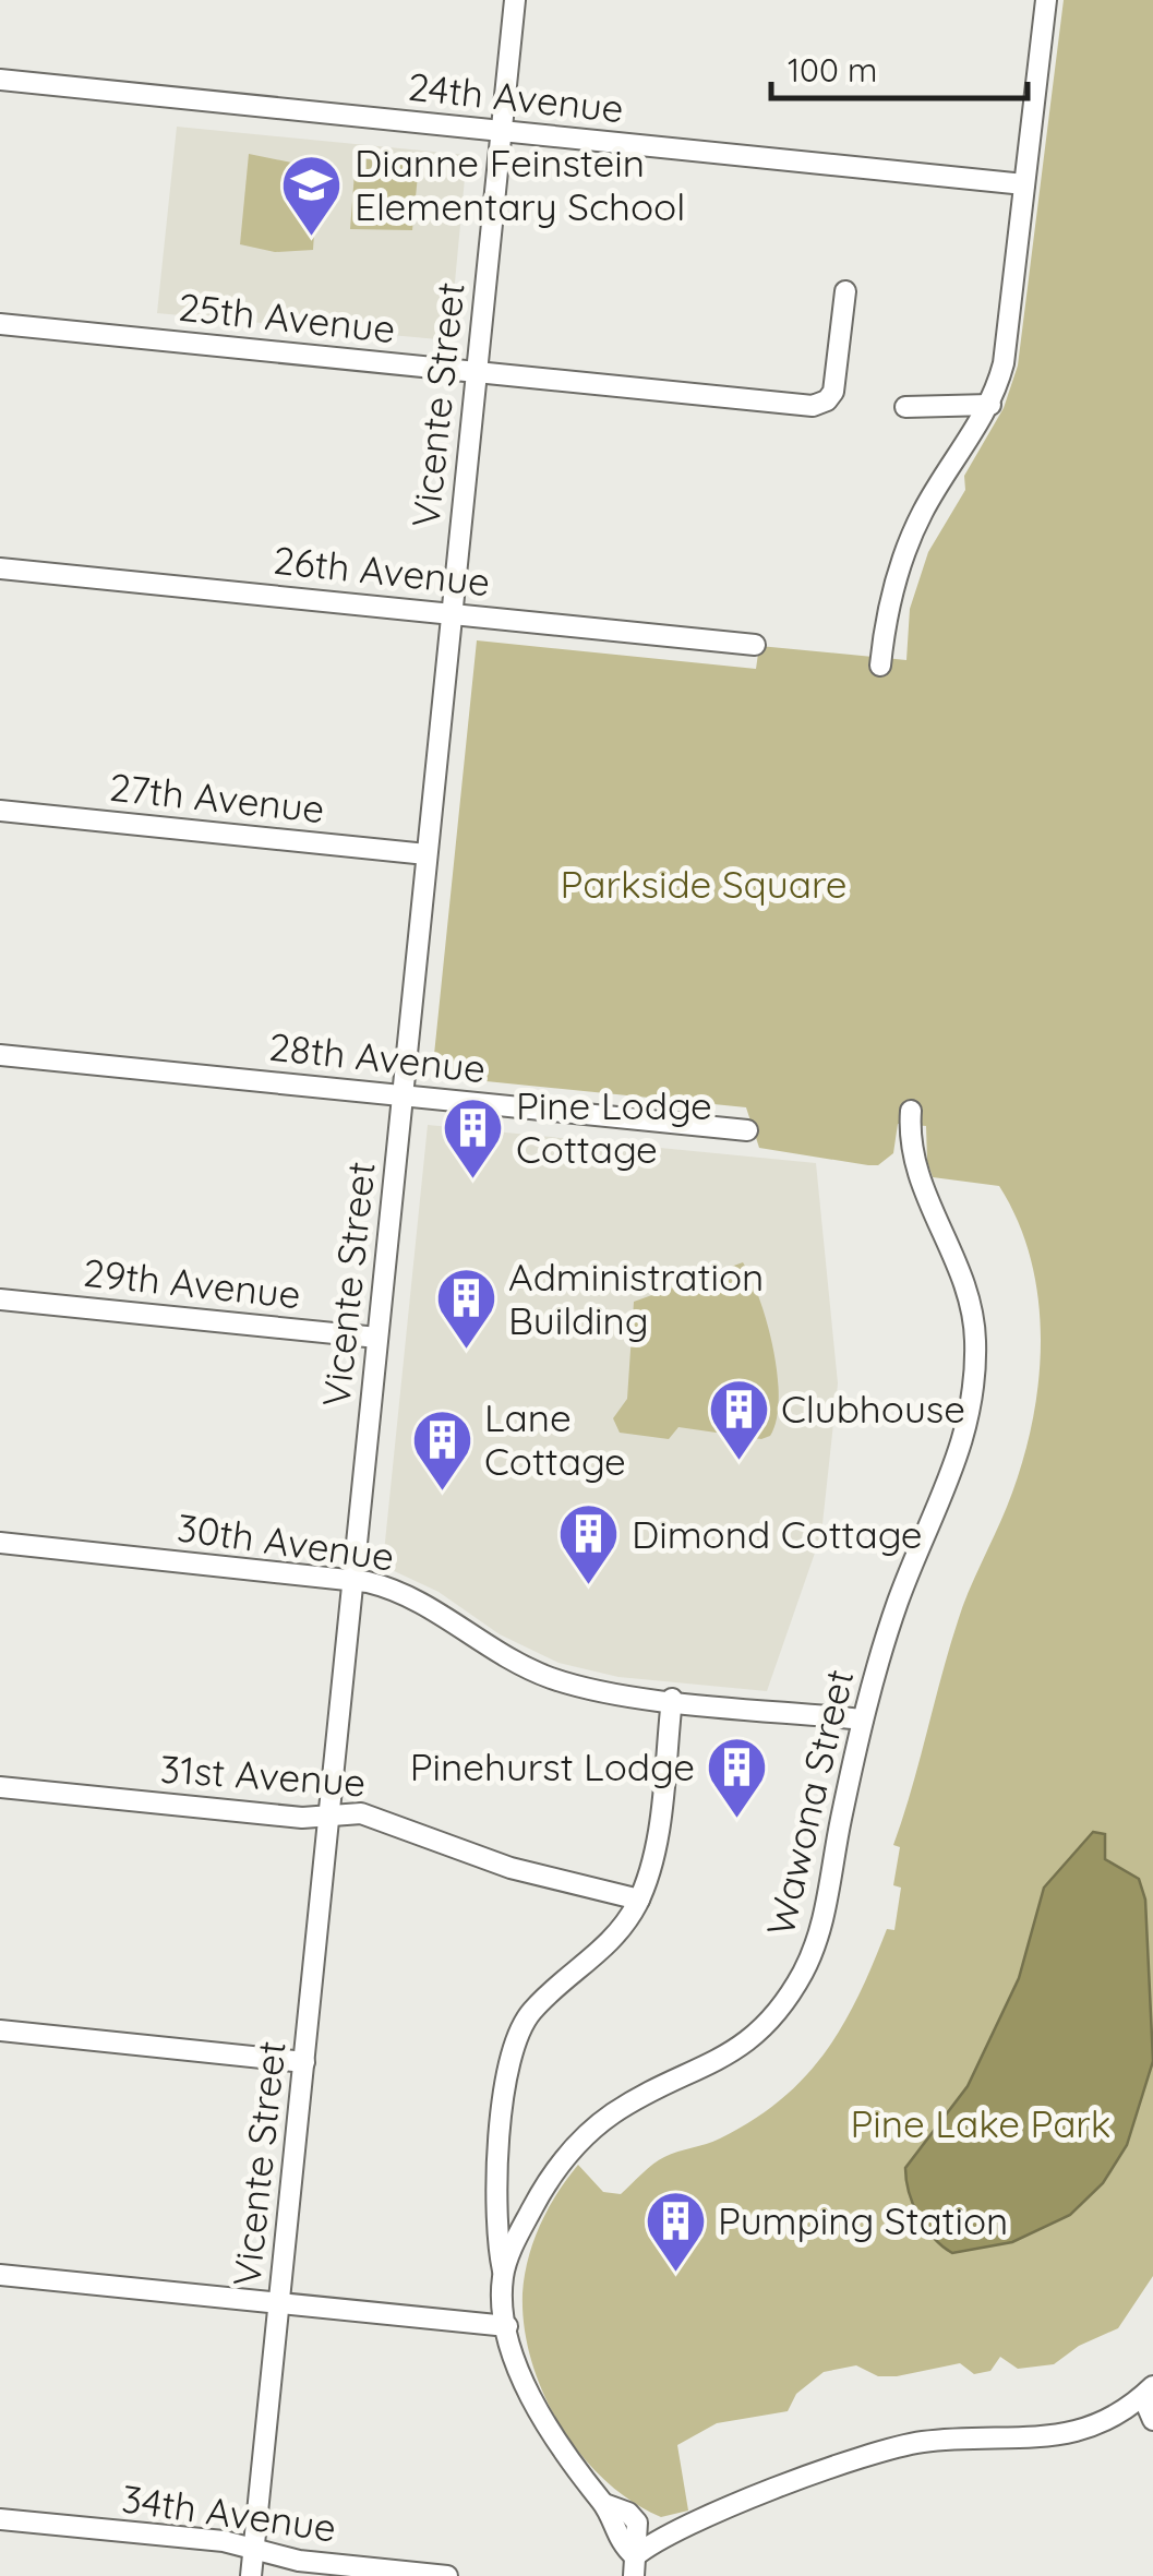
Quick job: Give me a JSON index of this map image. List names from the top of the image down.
{
  "streets": {
    "street": [
      "24th Avenue",
      "25th Avenue",
      "Vicente Street",
      "26th Avenue",
      "27th Avenue",
      "28th Avenue",
      "29th Avenue",
      "30th Avenue",
      "31st Avenue",
      "Wawona Street",
      "34th Avenue"
    ]
  },
  "crossings": [
    ["24th Avenue", "Vicente Street"],
    ["25th Avenue", "Vicente Street"],
    ["Vicente Street", "26th Avenue"],
    ["Vicente Street", "27th Avenue"],
    ["Vicente Street", "28th Avenue"],
    ["Vicente Street", "29th Avenue"],
    ["Vicente Street", "30th Avenue"],
    ["Vicente Street", "31st Avenue"],
    ["Vicente Street", "34th Avenue"],
    ["30th Avenue", "Wawona Street"]
  ],
  "parks": ["Parkside Square", "Pine Lake Park"],
  "places": {
    "school or university": ["Dianne Feinstein Elementary School"],
    "building": [
      "Pine Lodge Cottage",
      "Administration Building",
      "Clubhouse",
      "Lane Cottage",
      "Dimond Cottage",
      "Pinehurst Lodge",
      "Pumping Station"
    ]
  },
  "scale_bar": "100 m"
}
